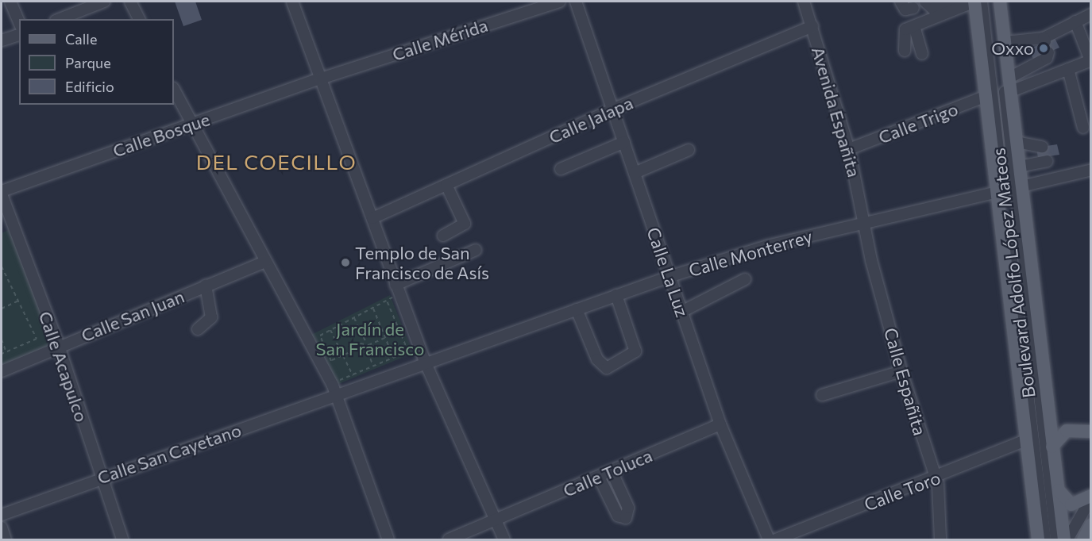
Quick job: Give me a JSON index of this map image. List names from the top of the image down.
{
  "streets": {
    "main road": ["Boulevard Adolfo López Mateos"],
    "street": [
      "Calle Mérida",
      "Avenida Españita",
      "Calle Jalapa",
      "Calle Trigo",
      "Calle Bosque",
      "Calle Monterrey",
      "Calle La Luz",
      "Calle San Juan",
      "Calle Acapulco",
      "Calle Españita",
      "Calle San Cayetano",
      "Calle Toluca",
      "Calle Toro"
    ]
  },
  "crossings": [
    ["Calle Mérida", "Calle Bosque"],
    ["Avenida Españita", "Calle Jalapa"],
    ["Avenida Españita", "Calle Trigo"],
    ["Avenida Españita", "Calle Monterrey"],
    ["Avenida Españita", "Calle Españita"],
    ["Calle Jalapa", "Calle La Luz"],
    ["Calle Trigo", "Boulevard Adolfo López Mateos"],
    ["Calle Bosque", "Calle Acapulco"],
    ["Calle Monterrey", "Calle La Luz"],
    ["Calle Monterrey", "Boulevard Adolfo López Mateos"],
    ["Calle Monterrey", "Calle Españita"],
    ["Calle Monterrey", "Calle San Cayetano"],
    ["Calle La Luz", "Calle Toluca"],
    ["Boulevard Adolfo López Mateos", "Calle Toro"],
    ["Calle San Juan", "Calle Acapulco"],
    ["Calle Acapulco", "Calle San Cayetano"],
    ["Calle Españita", "Calle Toro"]
  ],
  "districts": ["DEL COECILLO"],
  "parks": ["Jardín de San Francisco"],
  "places": ["Oxxo", "Templo de San Francisco de Asís"],
  "legend": ["Calle", "Parque", "Edificio"]
}
